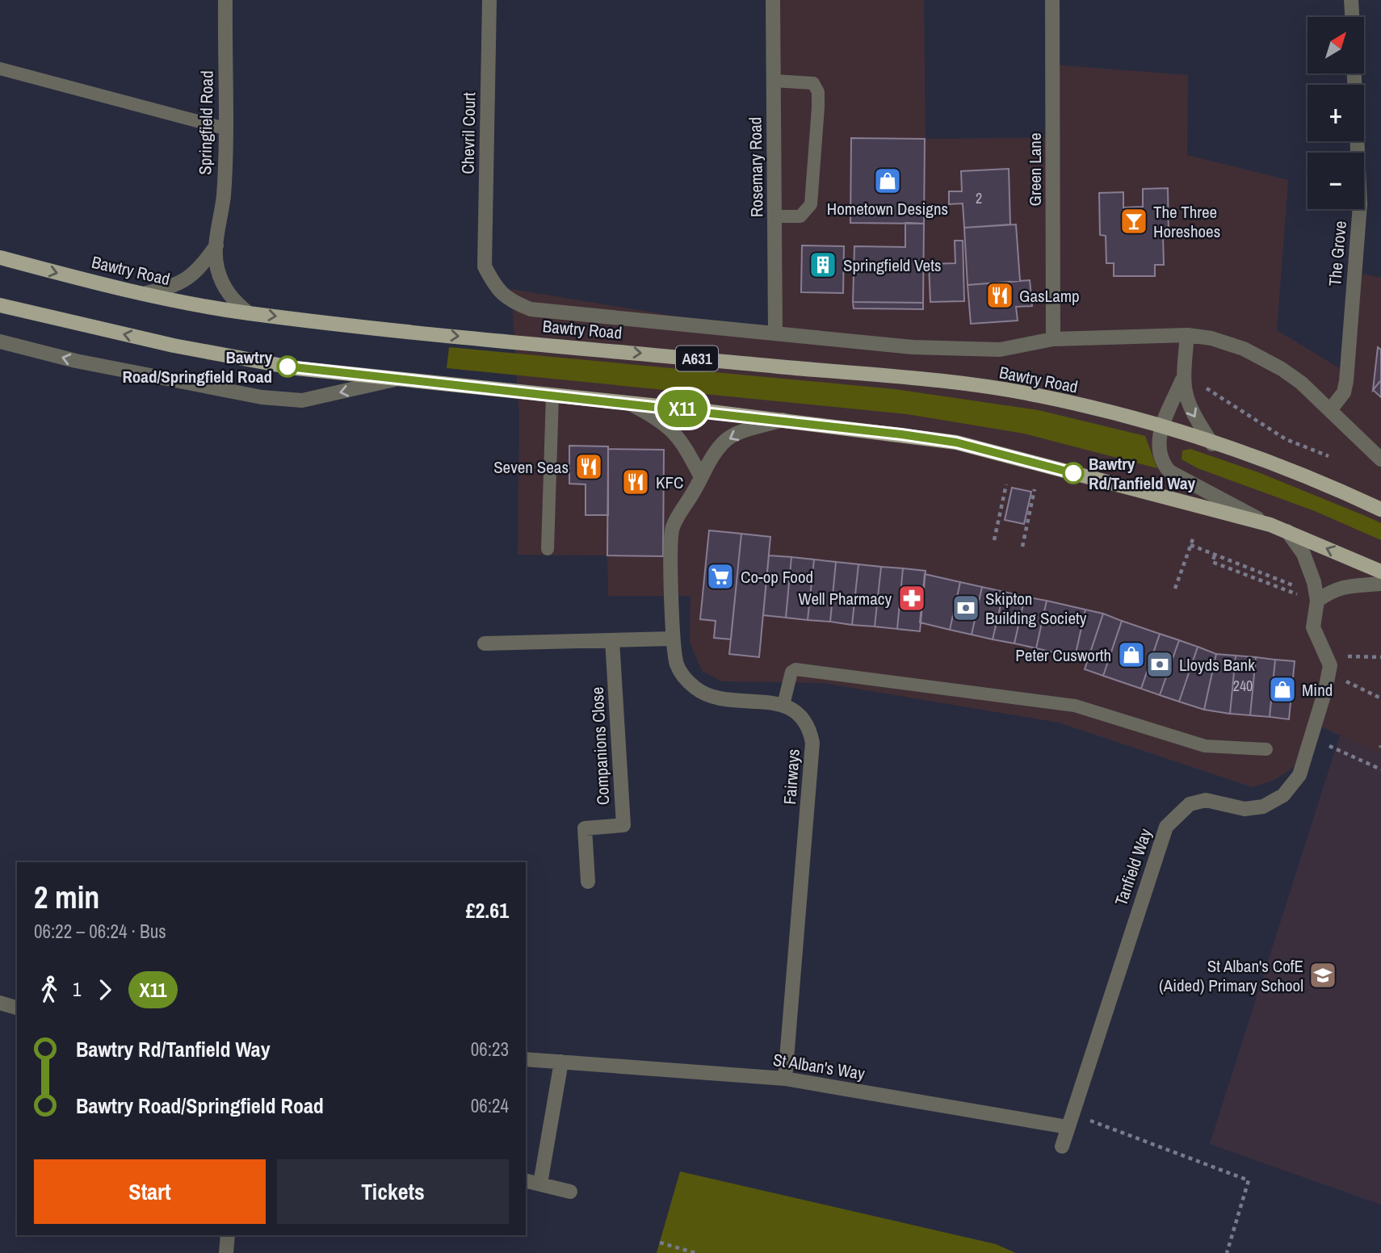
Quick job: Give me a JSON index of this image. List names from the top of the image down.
{
  "streets": {
    "main road": ["Bawtry Road", "A631"],
    "street": [
      "Springfield Road",
      "Chevril Court",
      "Rosemary Road",
      "Green Lane",
      "The Grove",
      "Companions Close",
      "Fairways",
      "Tanfield Way",
      "St Alban's Way"
    ]
  },
  "crossings": [
    ["Springfield Road", "Bawtry Road"],
    ["Chevril Court", "Bawtry Road"],
    ["Rosemary Road", "Bawtry Road"],
    ["Green Lane", "Bawtry Road"],
    ["The Grove", "Bawtry Road"],
    ["Fairways", "St Alban's Way"],
    ["Tanfield Way", "St Alban's Way"]
  ],
  "places": {
    "shop": ["Hometown Designs", "Peter Cusworth", "Mind"],
    "bar": ["The Three Horeshoes"],
    "building": ["Springfield Vets"],
    "restaurant": ["GasLamp", "Seven Seas", "KFC"],
    "other": ["Bawtry Road/Springfield Road", "Bawtry Rd/Tanfield Way"],
    "supermarket": ["Co-op Food"],
    "pharmacy": ["Well Pharmacy"],
    "bank": ["Skipton Building Society", "Lloyds Bank"],
    "school or university": ["St Alban's CofE (Aided) Primary School"]
  },
  "lines": ["bus line X11"],
  "house_numbers": ["2", "240"],
  "north": "top right",
  "page": {
    "on_map": "X11",
    "map_buttons": ["+", "−"],
    "heading": ["2 min", "06:22 – 06:24 · Bus", "£2.61"],
    "legs": ["1", "X11"],
    "list": [
      {
        "name": "Bawtry Rd/Tanfield Way",
        "value": "06:23"
      },
      {
        "name": "Bawtry Road/Springfield Road",
        "value": "06:24"
      }
    ],
    "buttons": ["Start", "Tickets"]
  }
}
